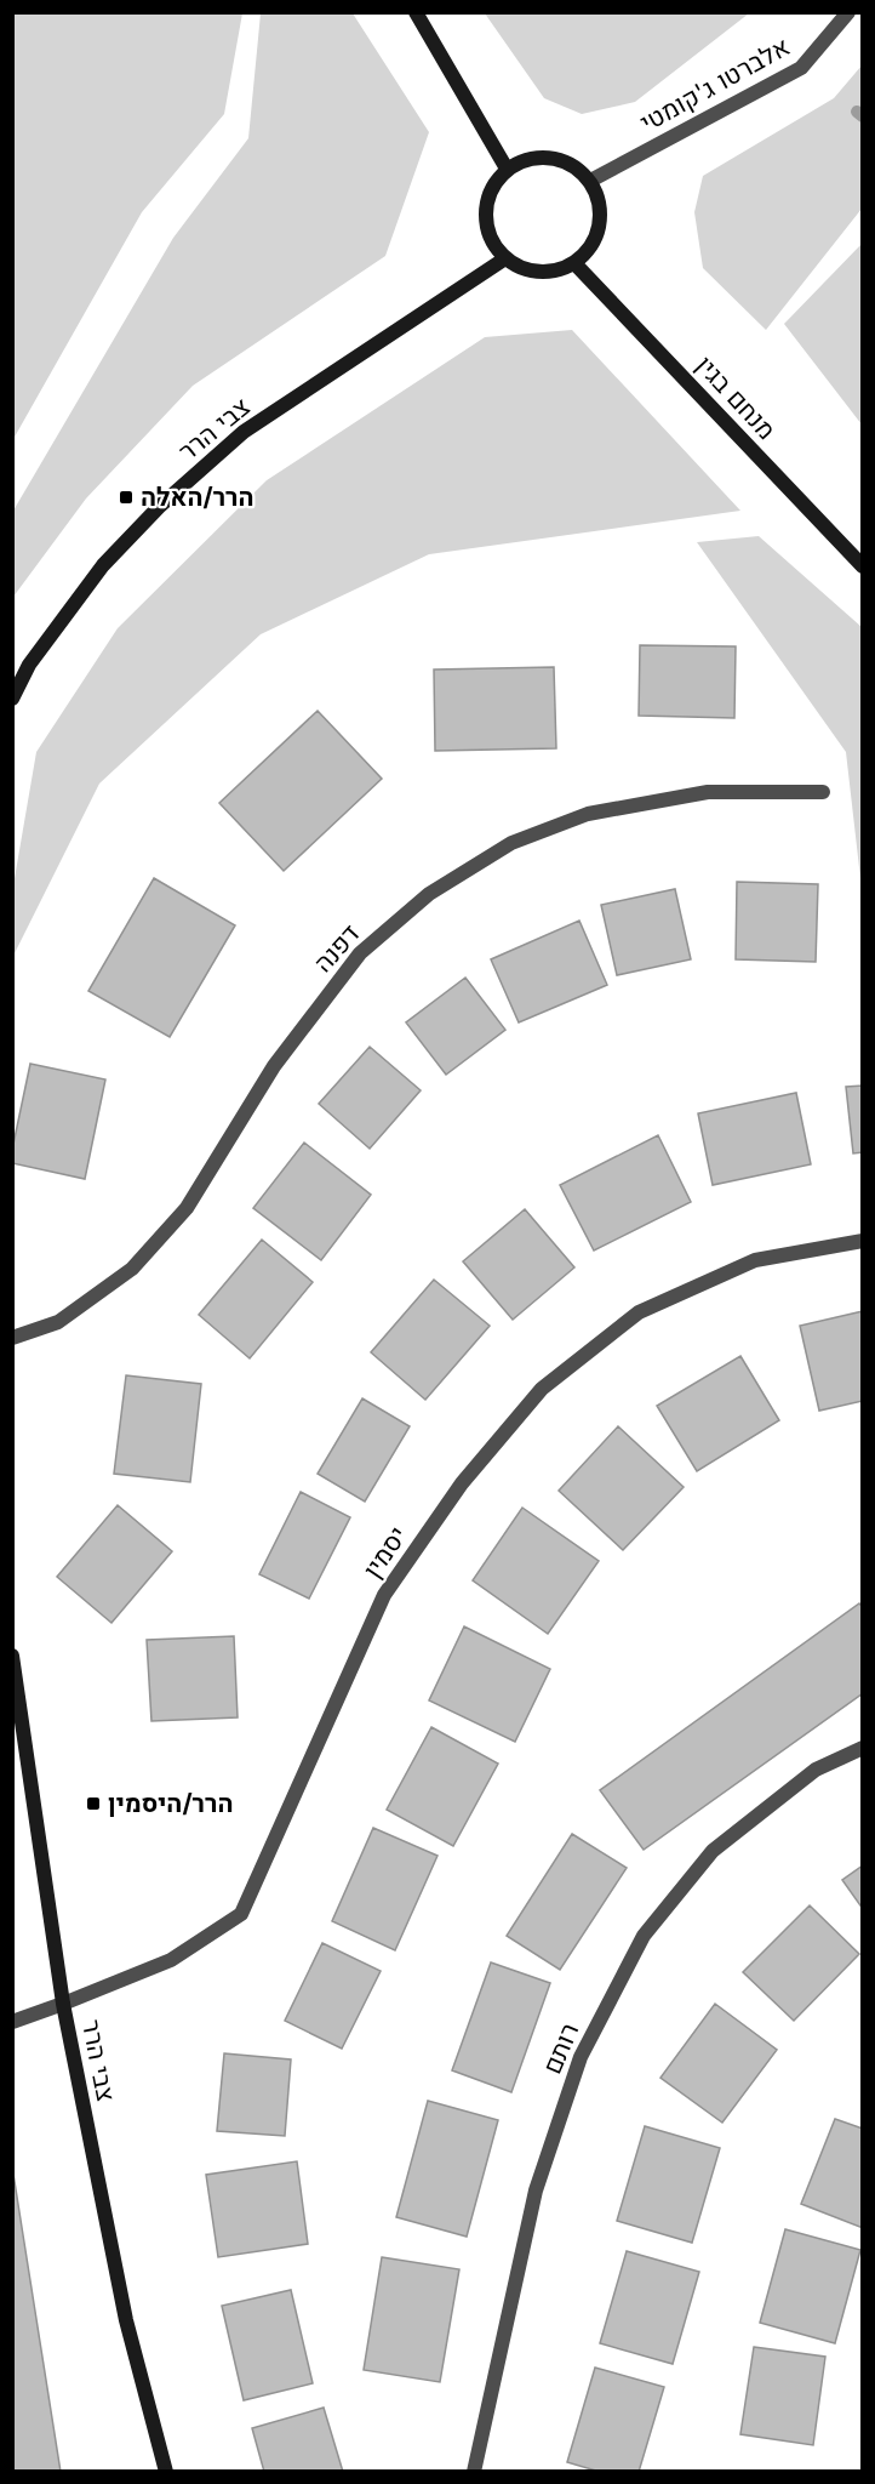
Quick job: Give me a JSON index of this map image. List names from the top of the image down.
{
  "streets": {
    "street": [
      "אלברטו ג'קומטי",
      "מנחם בגין",
      "צבי הרר",
      "דפנה",
      "יסמין",
      "רותם"
    ]
  },
  "crossings": [
    ["אלברטו ג'קומטי", "מנחם בגין"],
    ["אלברטו ג'קומטי", "צבי הרר"],
    ["מנחם בגין", "צבי הרר"],
    ["צבי הרר", "יסמין"]
  ],
  "places": {
    "transit": ["הרר/האלה", "הרר/היסמין"]
  }
}
